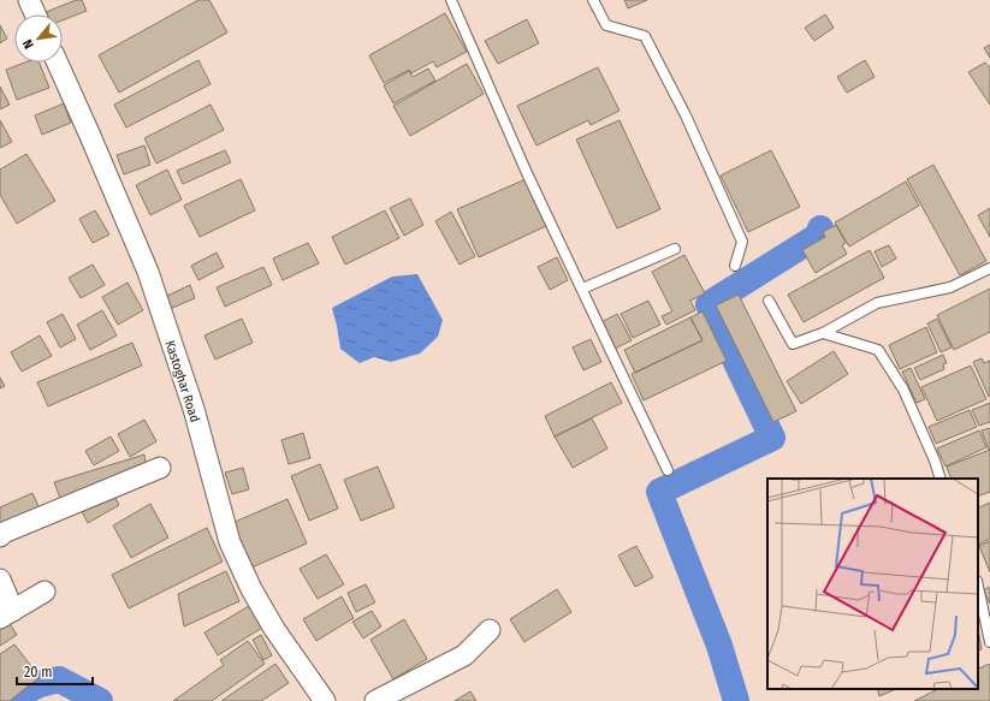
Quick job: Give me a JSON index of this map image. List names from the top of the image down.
{
  "streets": {
    "street": ["Kastoghar Road"]
  },
  "scale_bar": "20 m",
  "north": "bottom left"
}
